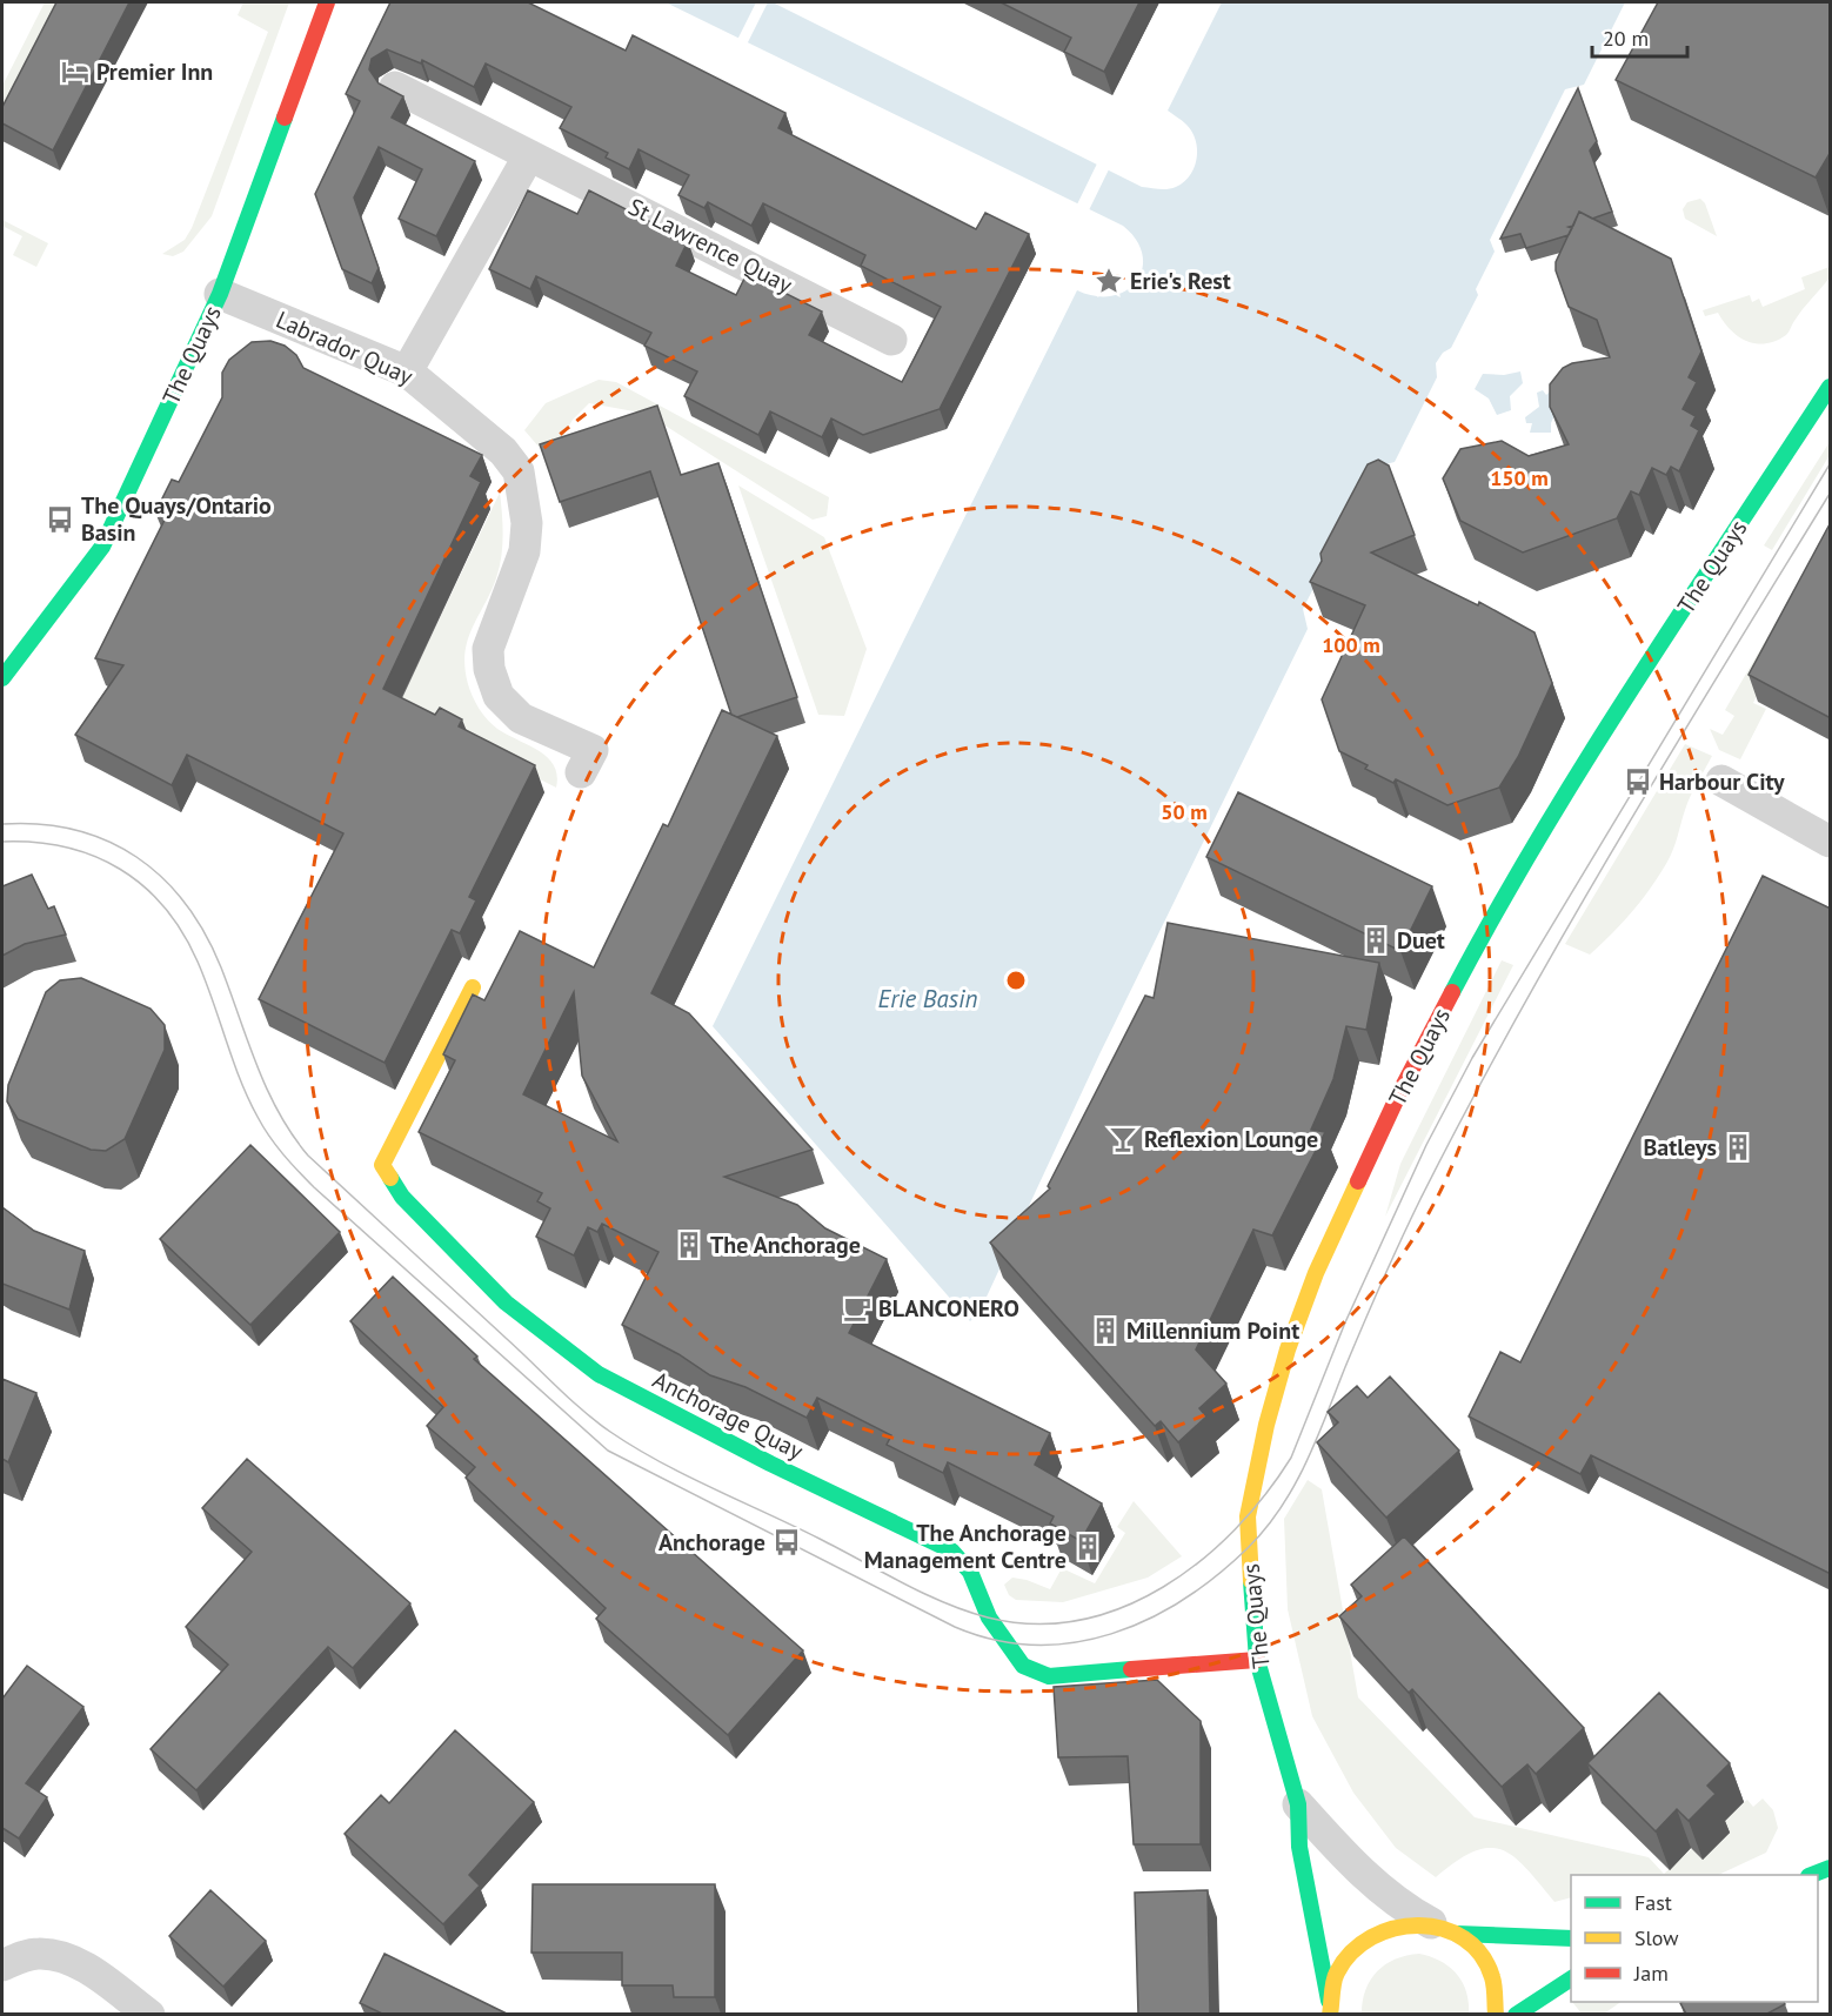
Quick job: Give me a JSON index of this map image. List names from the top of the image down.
{
  "streets": {
    "street": [
      "St Lawrence Quay",
      "Labrador Quay",
      "The Quays",
      "Anchorage Quay"
    ]
  },
  "crossings": [
    ["Labrador Quay", "The Quays"],
    ["The Quays", "Anchorage Quay"]
  ],
  "water": ["Erie Basin"],
  "places": {
    "hotel": ["Premier Inn"],
    "place": ["Erie's Rest"],
    "bus stop": ["The Quays/Ontario Basin", "Harbour City", "Anchorage"],
    "building": [
      "Duet",
      "Batleys",
      "The Anchorage",
      "Millennium Point",
      "The Anchorage Management Centre"
    ],
    "bar": ["Reflexion Lounge"],
    "cafe": ["BLANCONERO"]
  },
  "legend": ["Fast", "Slow", "Jam"],
  "scale_bar": "20 m",
  "rings": ["150 m", "100 m", "50 m"]
}
